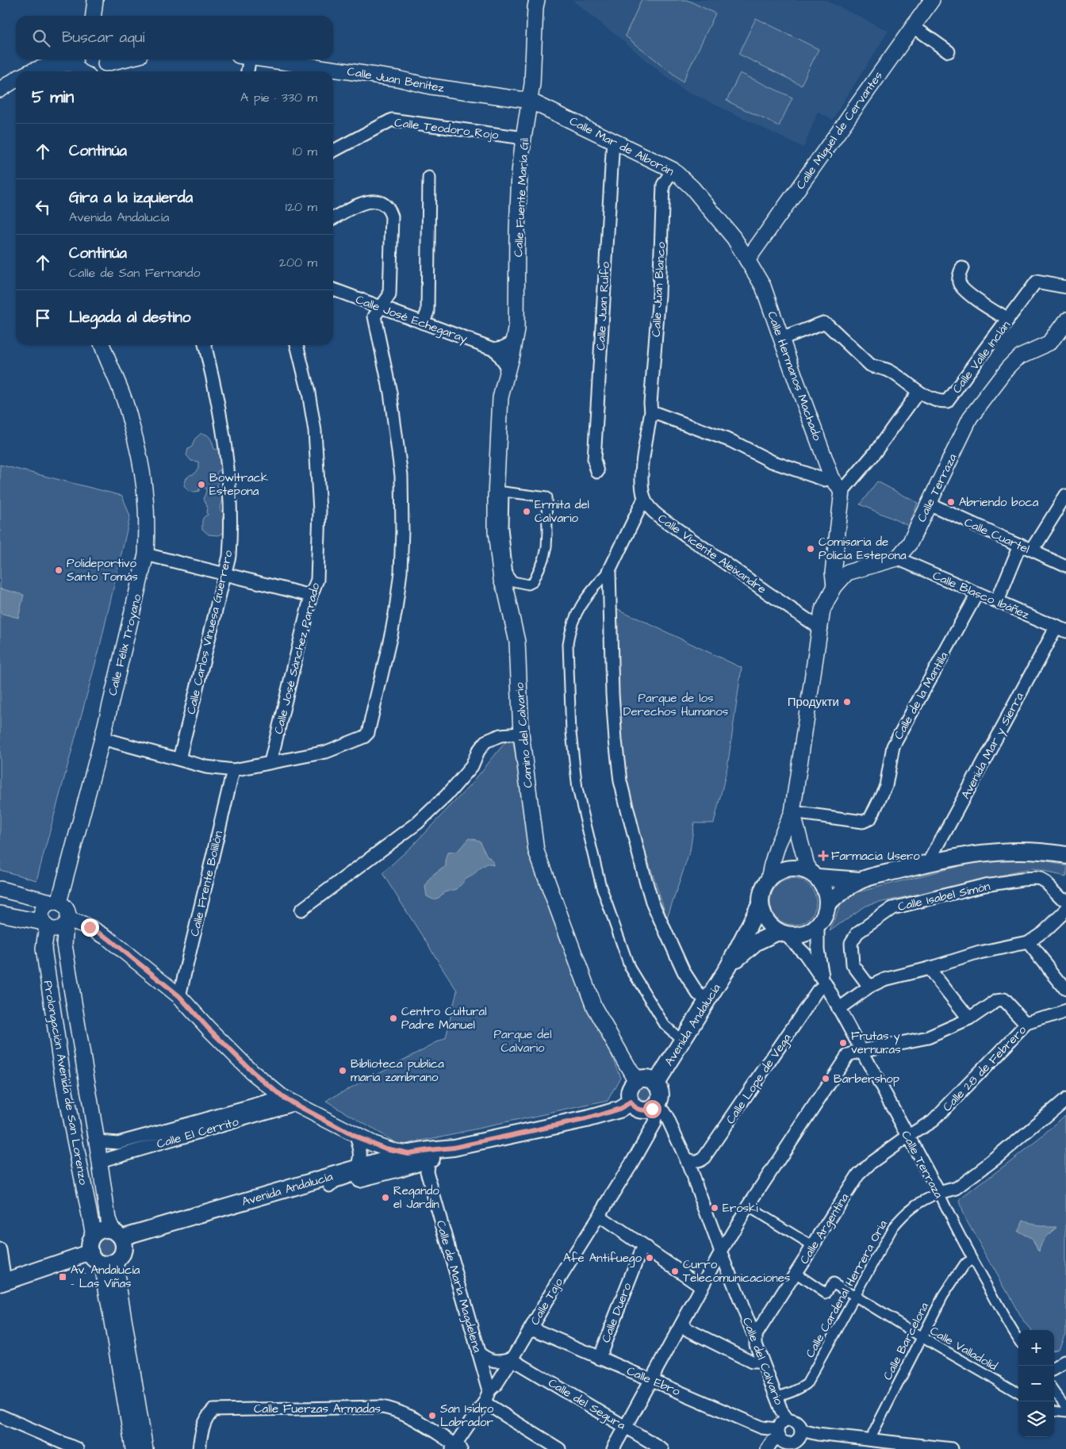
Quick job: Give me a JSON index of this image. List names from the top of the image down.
{
  "streets": {
    "main road": ["Avenida Andalucía"],
    "street": [
      "Calle Juan Benítez",
      "Calle Teodoro Rojo",
      "Calle Miguel de Cervantes",
      "Calle Mar de Alborán",
      "Calle Fuente María Gil",
      "Calle Juan Blanco",
      "Calle Juan Rulfo",
      "Calle José Echegaray",
      "Calle Valle Inclán",
      "Calle Hermanos Machado",
      "Calle Terraza",
      "Calle Cuartel",
      "Calle Vicente Aleixandre",
      "Calle Blasco Ibáñez",
      "Calle Carlos Vinuesa Guerrero",
      "Calle Félix Troyano",
      "Calle José Sánchez Parrado",
      "Calle de la Mantilla",
      "Camino del Calvario",
      "Avenida Mar y Sierra",
      "Calle Frente Bolillón",
      "Calle Isabel Simón",
      "Calle 28 de Febrero",
      "Calle Lope de Vega",
      "Prolongación Avenida de San Lorenzo",
      "Calle El Cerrito",
      "Calle Argentina",
      "Calle de María Magdelena",
      "Calle Cardenal Herrera Oria",
      "Calle Tajo",
      "Calle Duero",
      "Calle Barcelona",
      "Calle Valladolid",
      "Calle del Calvario",
      "Calle Ebro",
      "Calle del Segura",
      "Calle Fuerzas Armadas"
    ]
  },
  "crossings": [
    ["Calle Juan Benítez", "Calle Mar de Alborán"],
    ["Calle Juan Benítez", "Calle Fuente María Gil"],
    ["Calle Teodoro Rojo", "Calle Fuente María Gil"],
    ["Calle Miguel de Cervantes", "Calle Mar de Alborán"],
    ["Calle Miguel de Cervantes", "Calle Hermanos Machado"],
    ["Calle Mar de Alborán", "Calle Fuente María Gil"],
    ["Calle Mar de Alborán", "Calle Juan Blanco"],
    ["Calle Mar de Alborán", "Calle Juan Rulfo"],
    ["Calle Mar de Alborán", "Calle Hermanos Machado"],
    ["Calle Fuente María Gil", "Camino del Calvario"],
    ["Calle Terraza", "Calle Cuartel"],
    ["Calle Terraza", "Calle Blasco Ibáñez"],
    ["Calle Terraza", "Avenida Andalucía"],
    ["Calle Terraza", "Calle 28 de Febrero"],
    ["Calle Terraza", "Calle Lope de Vega"],
    ["Calle Terraza", "Calle Argentina"],
    ["Calle Terraza", "Calle Cardenal Herrera Oria"],
    ["Calle Terraza", "Calle Barcelona"],
    ["Calle Blasco Ibáñez", "Calle de la Mantilla"],
    ["Calle Blasco Ibáñez", "Avenida Mar y Sierra"],
    ["Calle Félix Troyano", "Prolongación Avenida de San Lorenzo"],
    ["Camino del Calvario", "Avenida Andalucía"],
    ["Camino del Calvario", "Calle Tajo"],
    ["Camino del Calvario", "Calle del Calvario"],
    ["Avenida Andalucía", "Prolongación Avenida de San Lorenzo"],
    ["Avenida Andalucía", "Calle de María Magdelena"],
    ["Avenida Andalucía", "Calle Tajo"],
    ["Avenida Andalucía", "Calle del Calvario"],
    ["Calle 28 de Febrero", "Calle Argentina"],
    ["Calle Lope de Vega", "Calle del Calvario"],
    ["Prolongación Avenida de San Lorenzo", "Calle El Cerrito"],
    ["Calle Argentina", "Calle Valladolid"],
    ["Calle Argentina", "Calle del Calvario"],
    ["Calle de María Magdelena", "Calle Tajo"],
    ["Calle Cardenal Herrera Oria", "Calle Valladolid"],
    ["Calle Cardenal Herrera Oria", "Calle del Calvario"],
    ["Calle Tajo", "Calle del Calvario"],
    ["Calle Tajo", "Calle Ebro"],
    ["Calle Tajo", "Calle del Segura"],
    ["Calle Tajo", "Calle Fuerzas Armadas"],
    ["Calle Duero", "Calle Ebro"],
    ["Calle Barcelona", "Calle Valladolid"],
    ["Calle del Calvario", "Calle Ebro"]
  ],
  "parks": ["Parque de los Derechos Humanos", "Parque del Calvario"],
  "places": {
    "other": [
      "Bowltrack Estepona",
      "Abriendo boca",
      "Ermita del Calvario",
      "Comisaria de Policia Estepona",
      "Polideportivo Santo Tomás",
      "Продукти",
      "Centro Cultural Padre Manuel",
      "Frutas y vernuras",
      "Biblioteca publica maria zambrano",
      "Barbershop",
      "Regando el Jardín",
      "Eroski",
      "Afe Antifuego",
      "Curro Telecomunicaciones",
      "San Isidro Labrador"
    ],
    "health": ["Farmacia Usero"],
    "transit": ["Av. Andalucía - Las Viñas"]
  },
  "page": {
    "search": "Buscar aquí",
    "heading": ["5 min", "A pie · 330 m"],
    "list": [
      ["Continúa", "10 m"],
      ["Gira a la izquierda", "Avenida Andalucía", "120 m"],
      ["Continúa", "Calle de San Fernando", "200 m"],
      "Llegada al destino"
    ],
    "map_buttons": ["+", "−"]
  }
}
